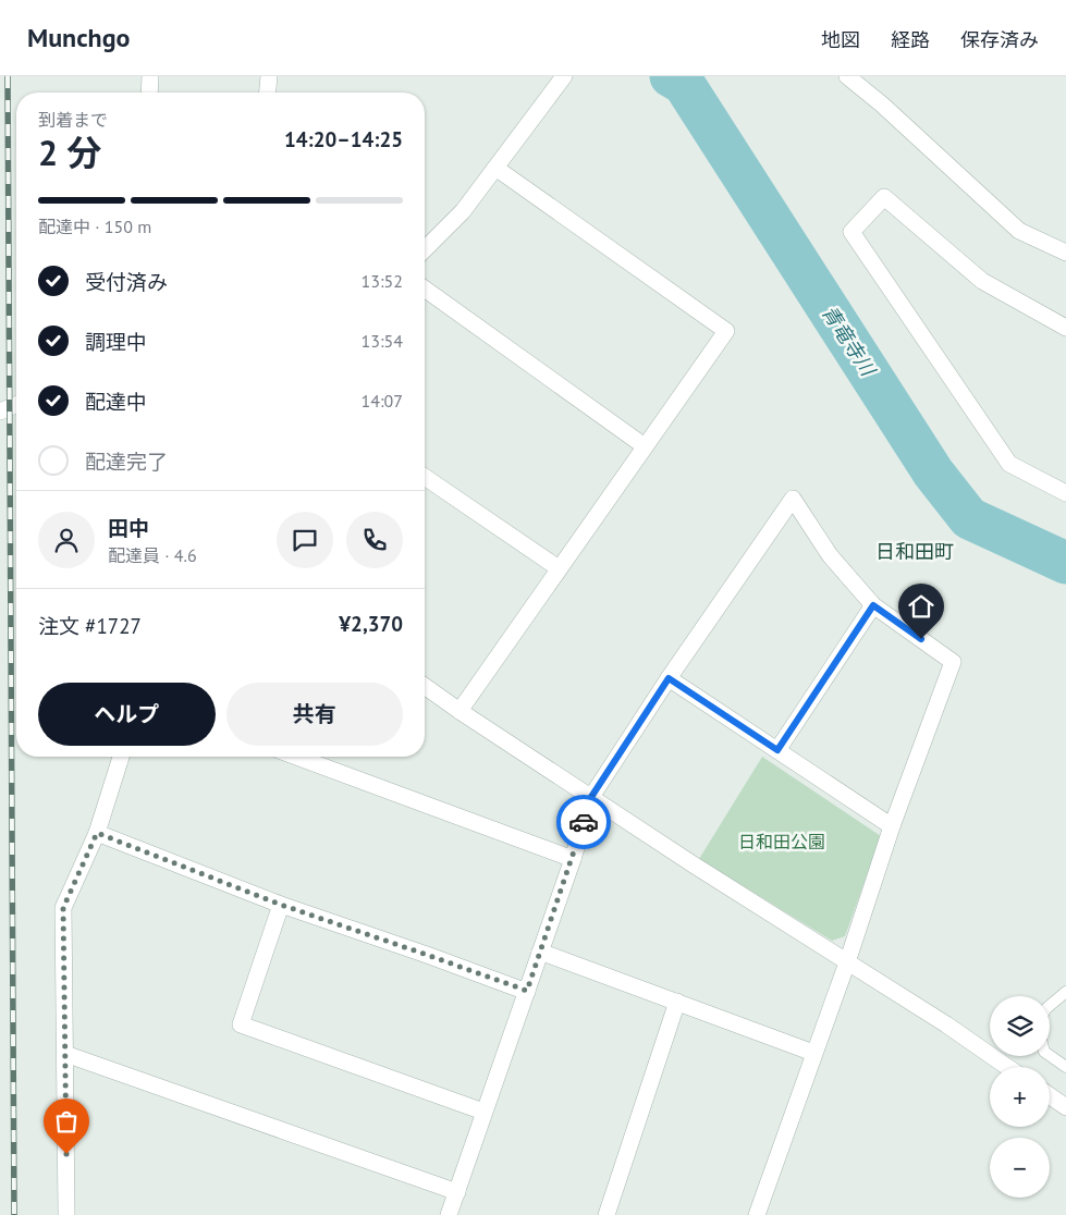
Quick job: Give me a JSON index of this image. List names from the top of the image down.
{
  "districts": ["日和田町"],
  "water": ["青竜寺川"],
  "parks": ["日和田公園"],
  "page": {
    "header": "Munchgo",
    "nav": ["地図", "経路", "保存済み"],
    "heading": ["2 分", "到着まで", "14:20–14:25"],
    "panel": [
      "田中",
      "配達員 · 4.6",
      "注文 #1727",
      "¥2,370"
    ],
    "bar": "配達中 · 150 m",
    "list": [
      ["受付済み", "13:52"],
      ["調理中", "13:54"],
      ["配達中", "14:07"],
      "配達完了"
    ],
    "buttons": ["ヘルプ", "共有"],
    "map_buttons": ["+", "−"]
  }
}
